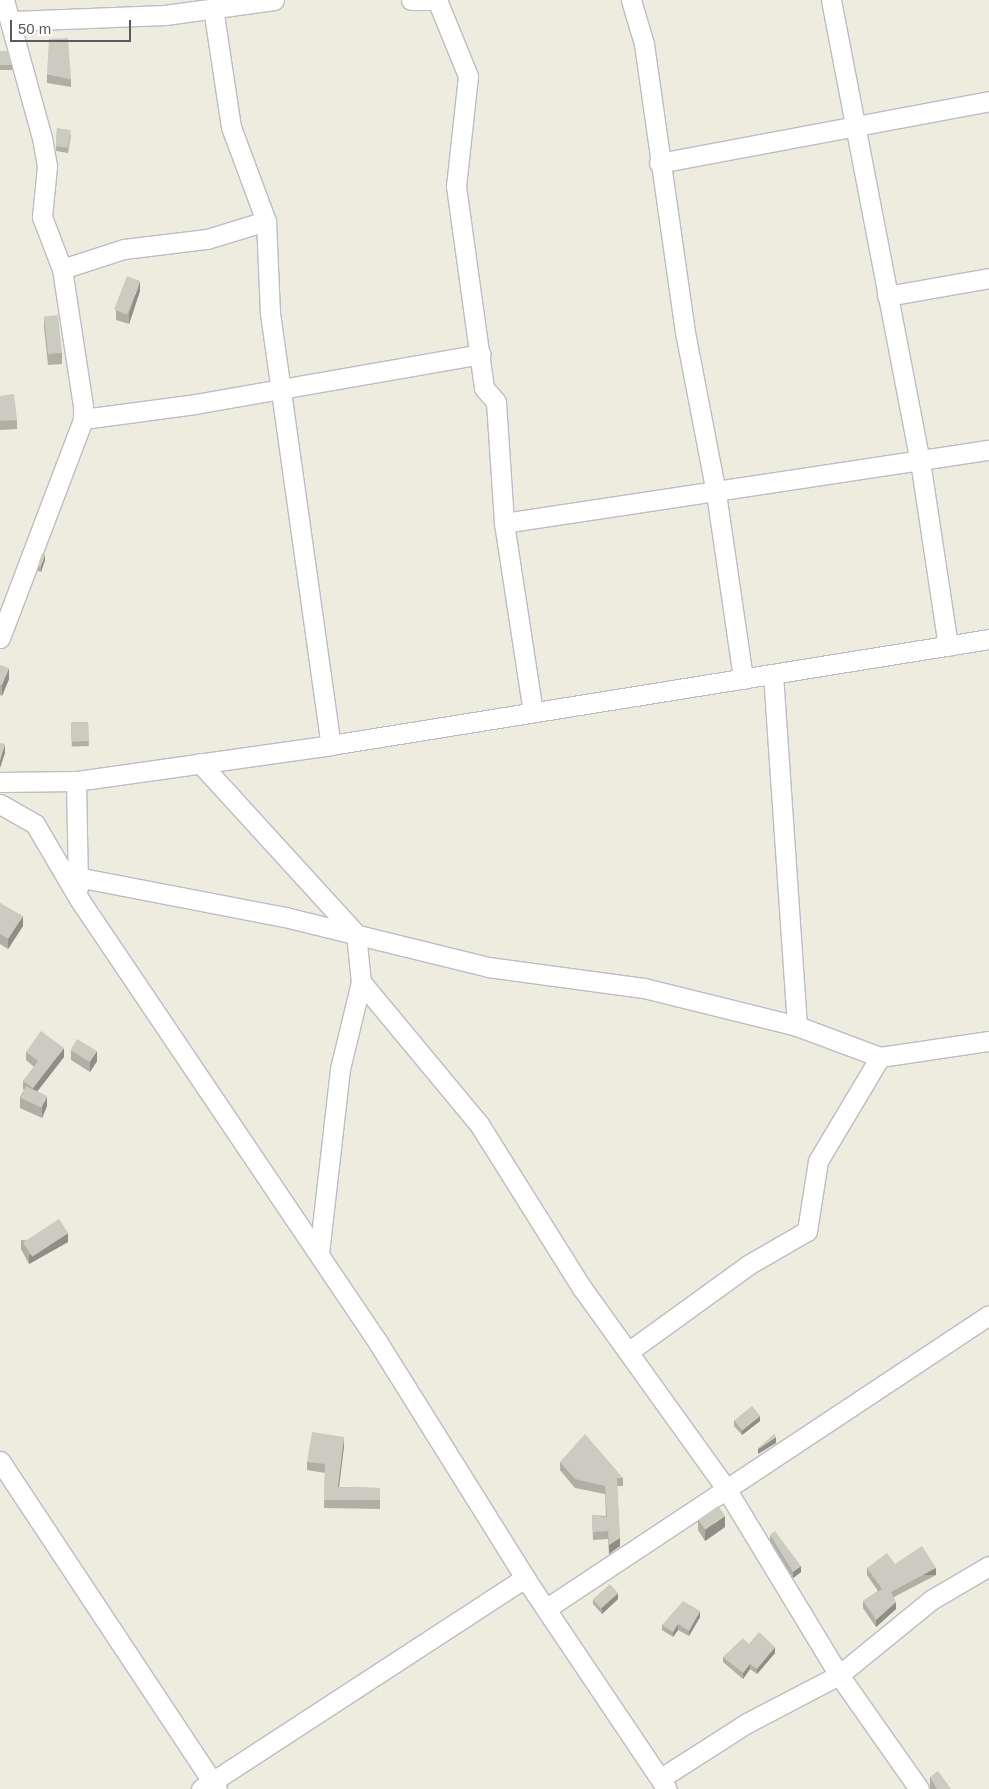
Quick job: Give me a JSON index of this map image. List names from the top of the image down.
{
  "scale_bar": "50 m"
}
